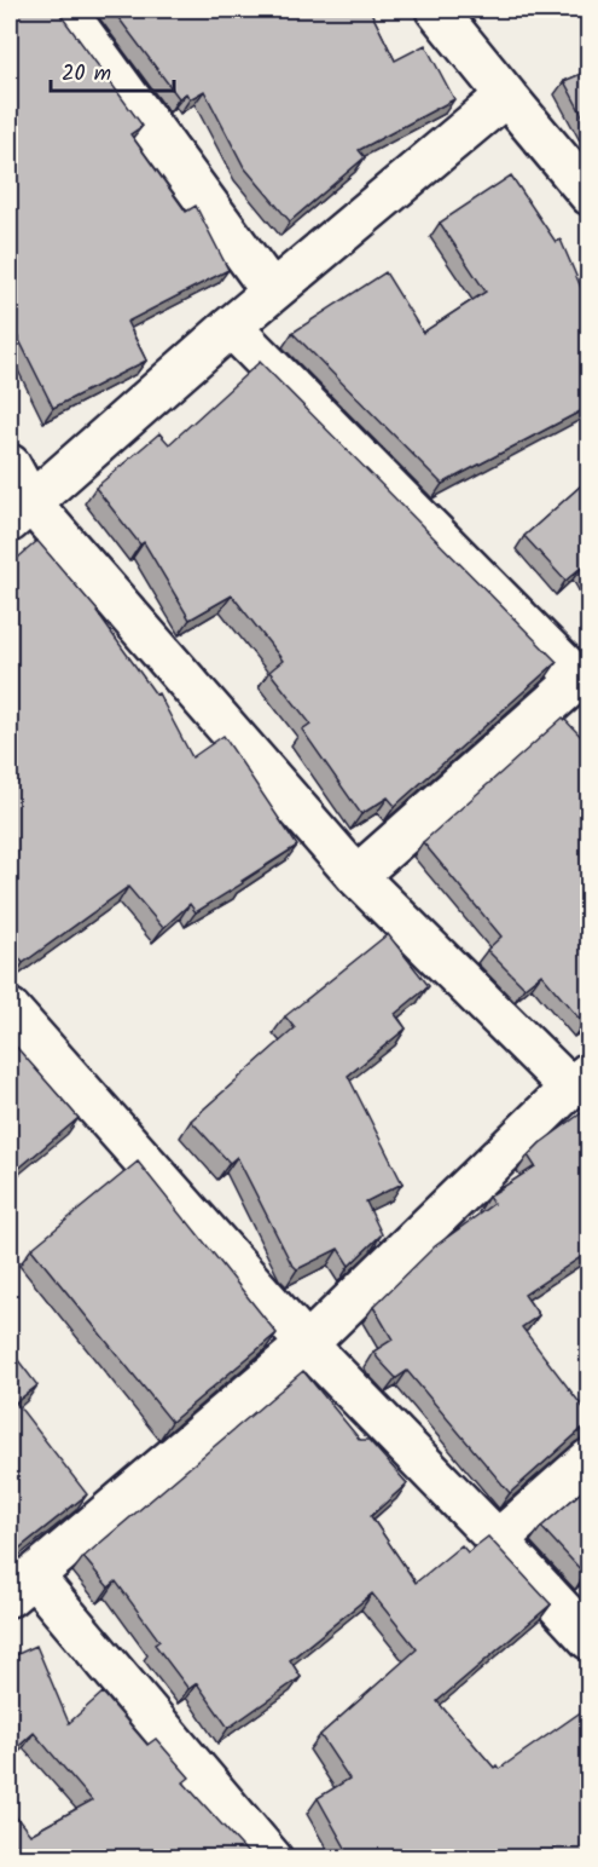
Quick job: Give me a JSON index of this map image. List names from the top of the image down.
{
  "scale_bar": "20 m"
}
